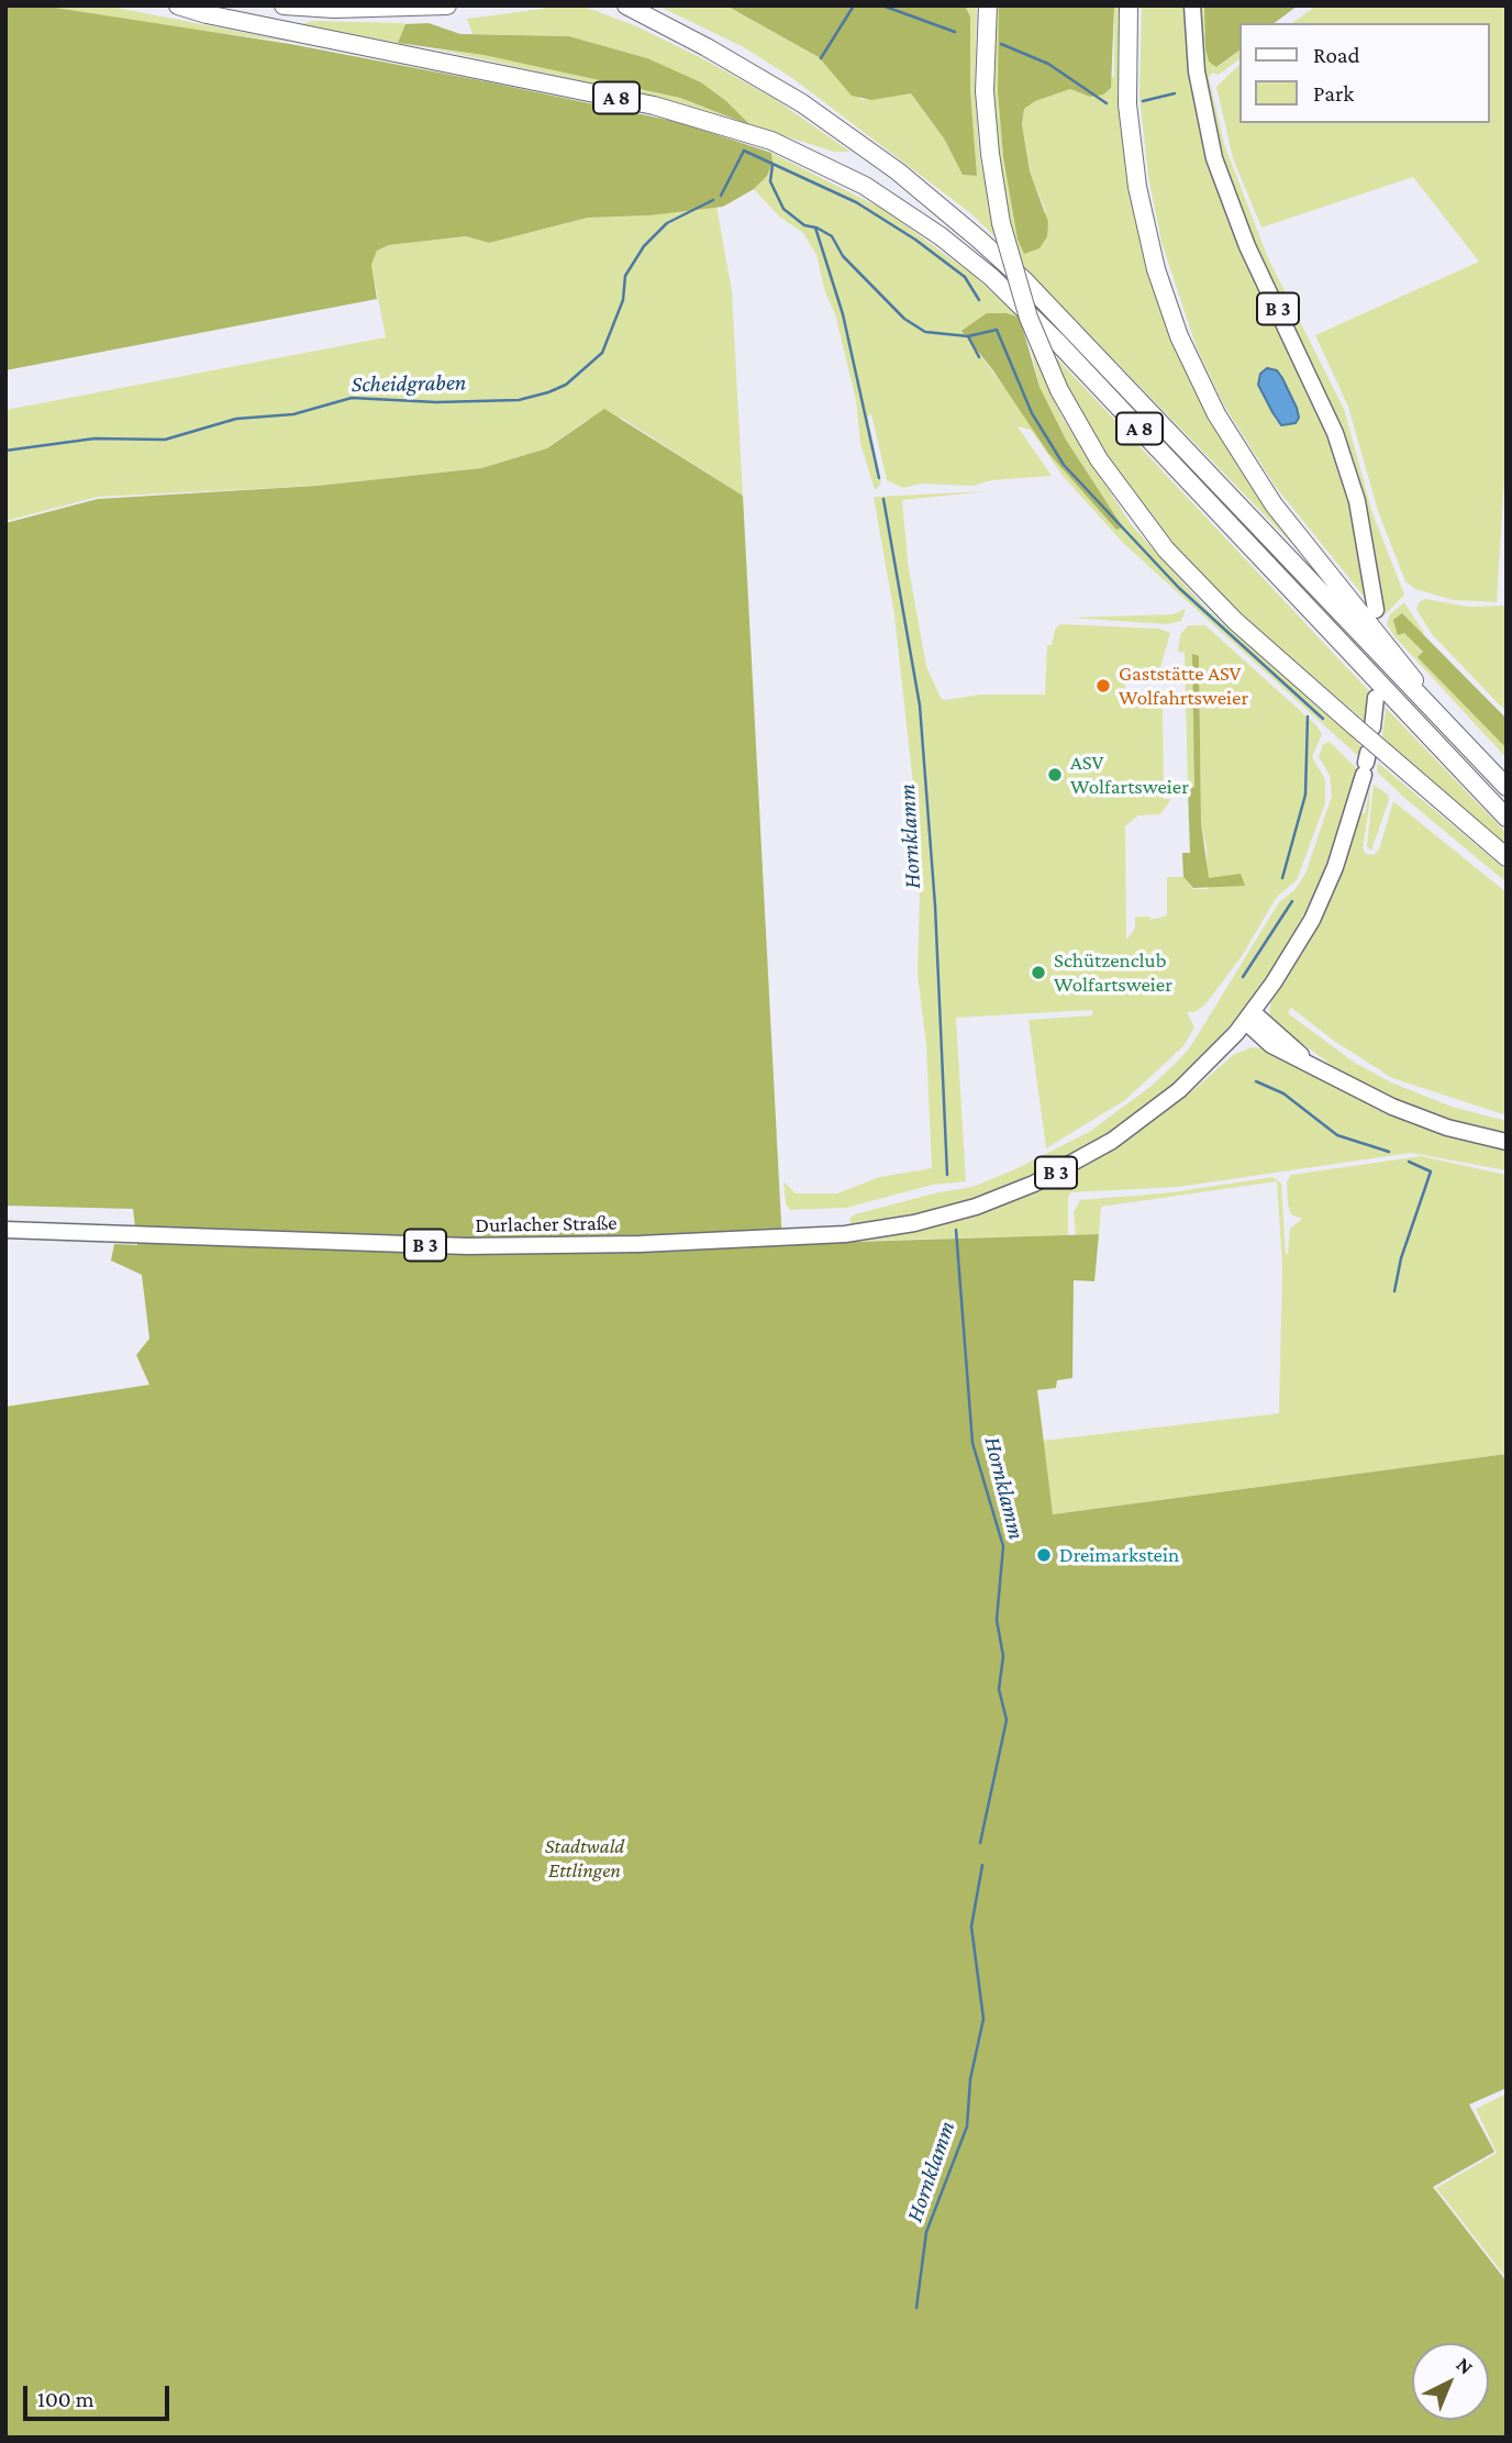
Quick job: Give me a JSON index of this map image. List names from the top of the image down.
{
  "streets": {
    "highway": ["A 8"],
    "main road": ["B 3", "Durlacher Straße"]
  },
  "crossings": [
    ["B 3", "Durlacher Straße"]
  ],
  "water": ["Scheidgraben", "Hornklamm"],
  "parks": ["Stadtwald Ettlingen"],
  "places": [
    "Gaststätte ASV Wolfahrtsweier",
    "ASV Wolfartsweier",
    "Schützenclub Wolfartsweier",
    "Dreimarkstein"
  ],
  "legend": ["Road", "Park"],
  "scale_bar": "100 m",
  "north": "top right"
}
